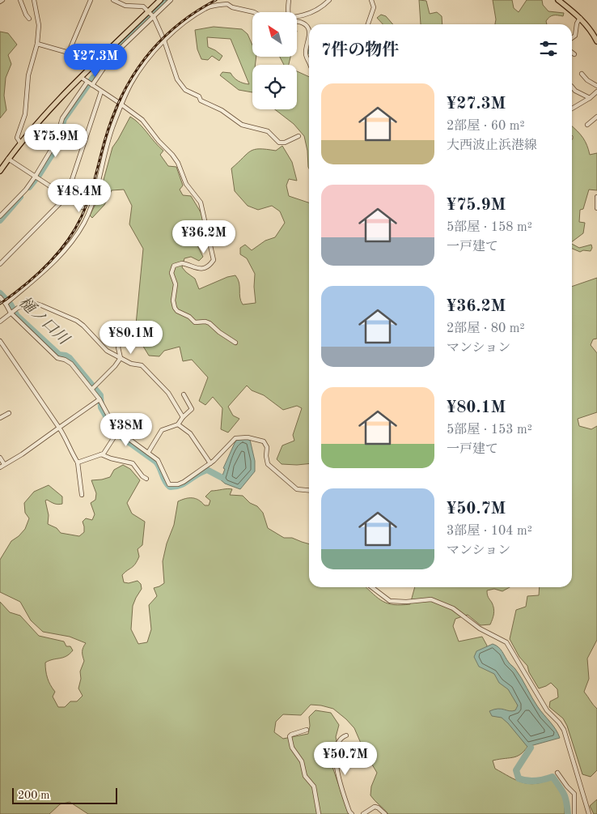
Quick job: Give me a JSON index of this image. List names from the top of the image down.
{
  "water": ["樋ノ口川"],
  "scale_bar": "200 m",
  "north": "top left",
  "page": {
    "heading": "7件の物件",
    "price": [
      "¥27.3M",
      "¥75.9M",
      "¥48.4M",
      "¥36.2M",
      "¥80.1M",
      "¥38M",
      "¥50.7M"
    ],
    "list": [
      {
        "name": "¥27.3M",
        "note": "2部屋 · 60 m² · 大西波止浜港線"
      },
      {
        "name": "¥75.9M",
        "note": "5部屋 · 158 m² · 一戸建て"
      },
      {
        "name": "¥36.2M",
        "note": "2部屋 · 80 m² · マンション"
      },
      {
        "name": "¥80.1M",
        "note": "5部屋 · 153 m² · 一戸建て"
      },
      {
        "name": "¥50.7M",
        "note": "3部屋 · 104 m² · マンション"
      }
    ],
    "scale": "200 m"
  }
}
